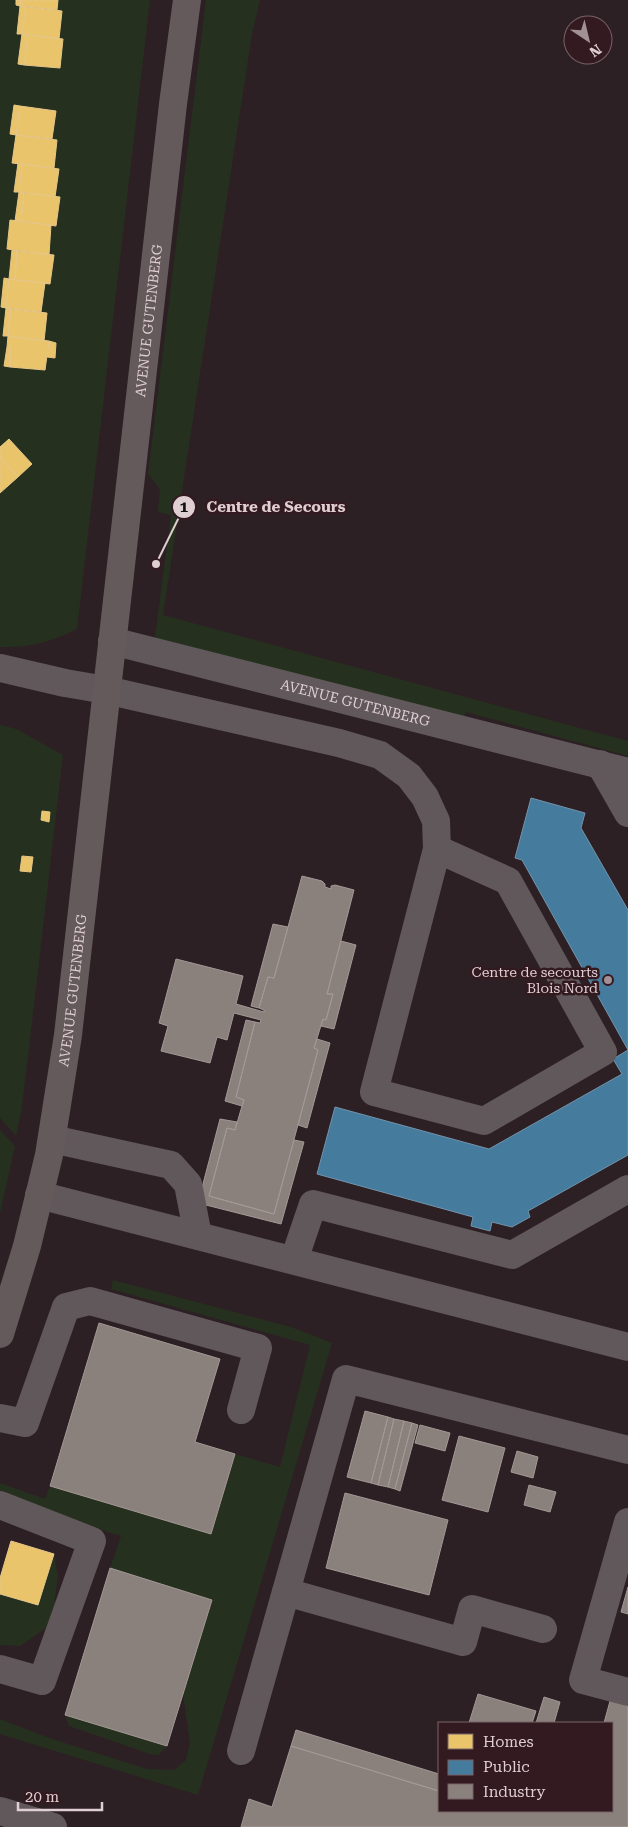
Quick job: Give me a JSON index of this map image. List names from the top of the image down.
{
  "streets": {
    "main road": ["AVENUE GUTENBERG"]
  },
  "places": ["Centre de Secours", "Centre de secourts Blois Nord"],
  "legend": ["Homes", "Public", "Industry"],
  "scale_bar": "20 m",
  "north": "bottom right"
}
